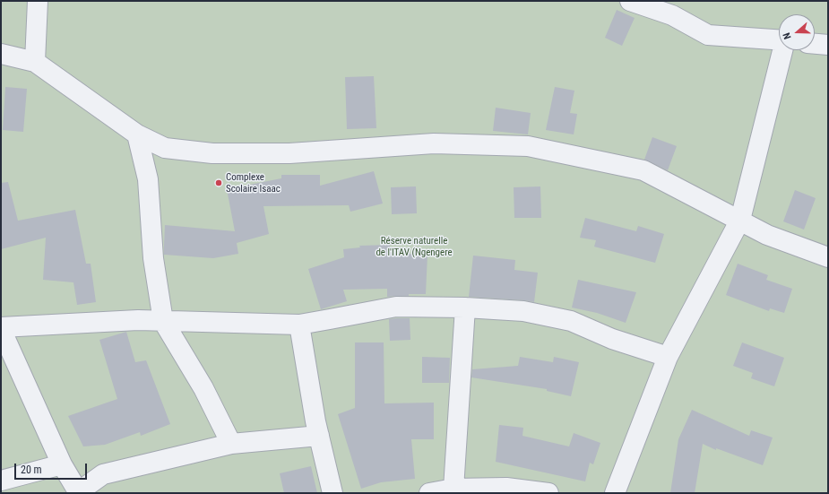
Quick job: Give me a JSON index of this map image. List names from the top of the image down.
{
  "parks": ["Réserve naturelle de l'ITAV (Ngengere"],
  "places": ["Complexe Scolaire Isaac"],
  "scale_bar": "20 m",
  "north": "left"
}
